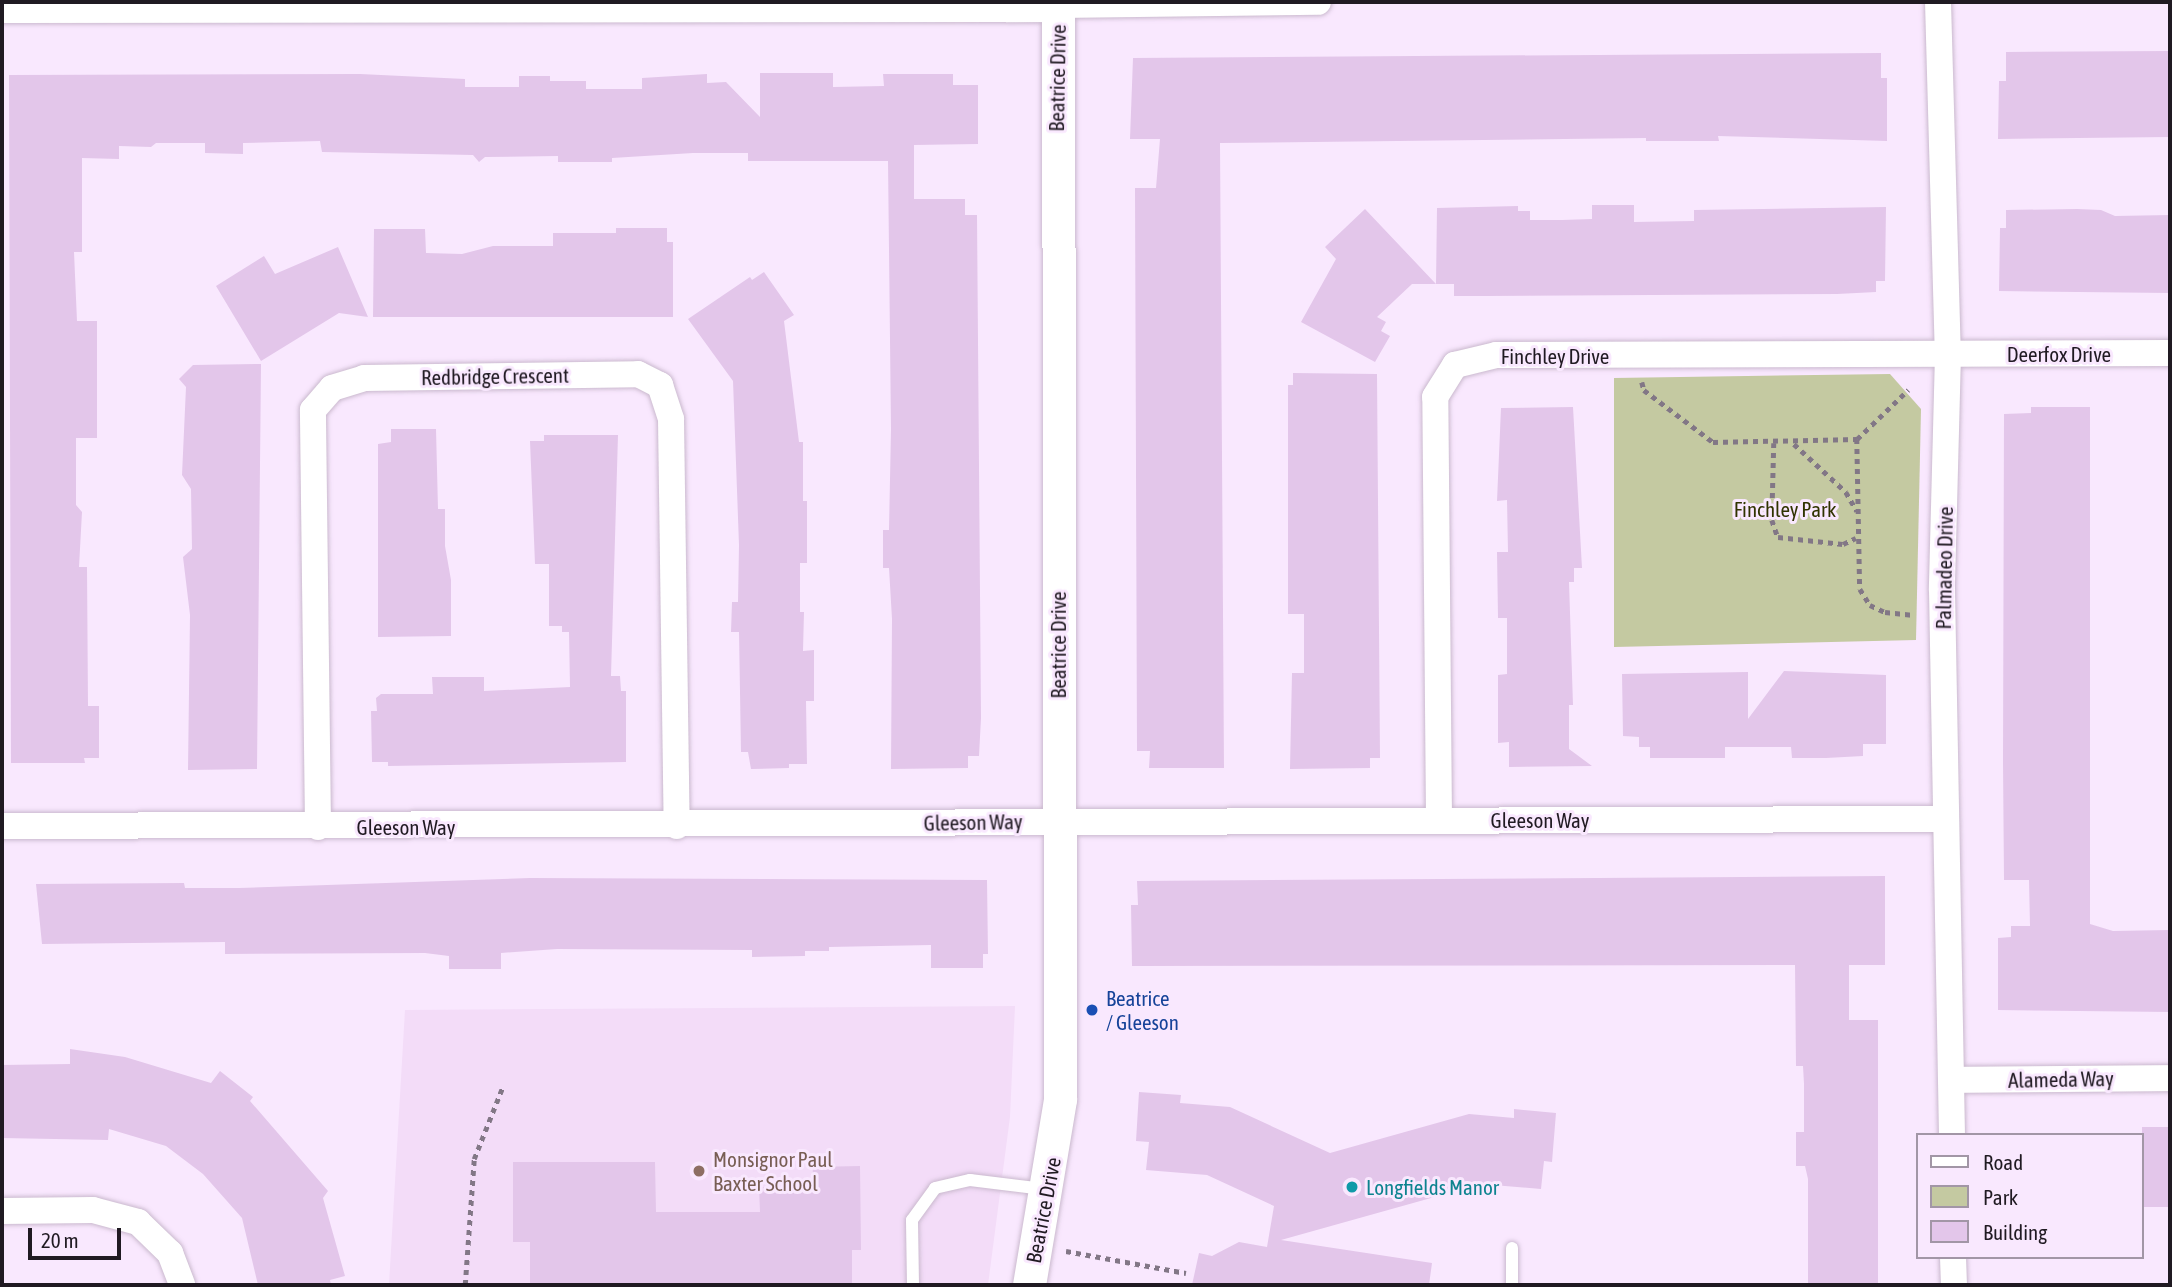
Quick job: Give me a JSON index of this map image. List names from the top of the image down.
{
  "streets": {
    "street": [
      "Beatrice Drive",
      "Deerfox Drive",
      "Finchley Drive",
      "Redbridge Crescent",
      "Palmadeo Drive",
      "Gleeson Way",
      "Alameda Way"
    ]
  },
  "crossings": [
    ["Beatrice Drive", "Gleeson Way"],
    ["Deerfox Drive", "Finchley Drive"],
    ["Deerfox Drive", "Palmadeo Drive"],
    ["Finchley Drive", "Palmadeo Drive"],
    ["Finchley Drive", "Gleeson Way"],
    ["Redbridge Crescent", "Gleeson Way"],
    ["Palmadeo Drive", "Gleeson Way"],
    ["Palmadeo Drive", "Alameda Way"]
  ],
  "parks": ["Finchley Park"],
  "places": ["Beatrice / Gleeson", "Monsignor Paul Baxter School", "Longfields Manor"],
  "legend": ["Road", "Park", "Building"],
  "scale_bar": "20 m"
}
